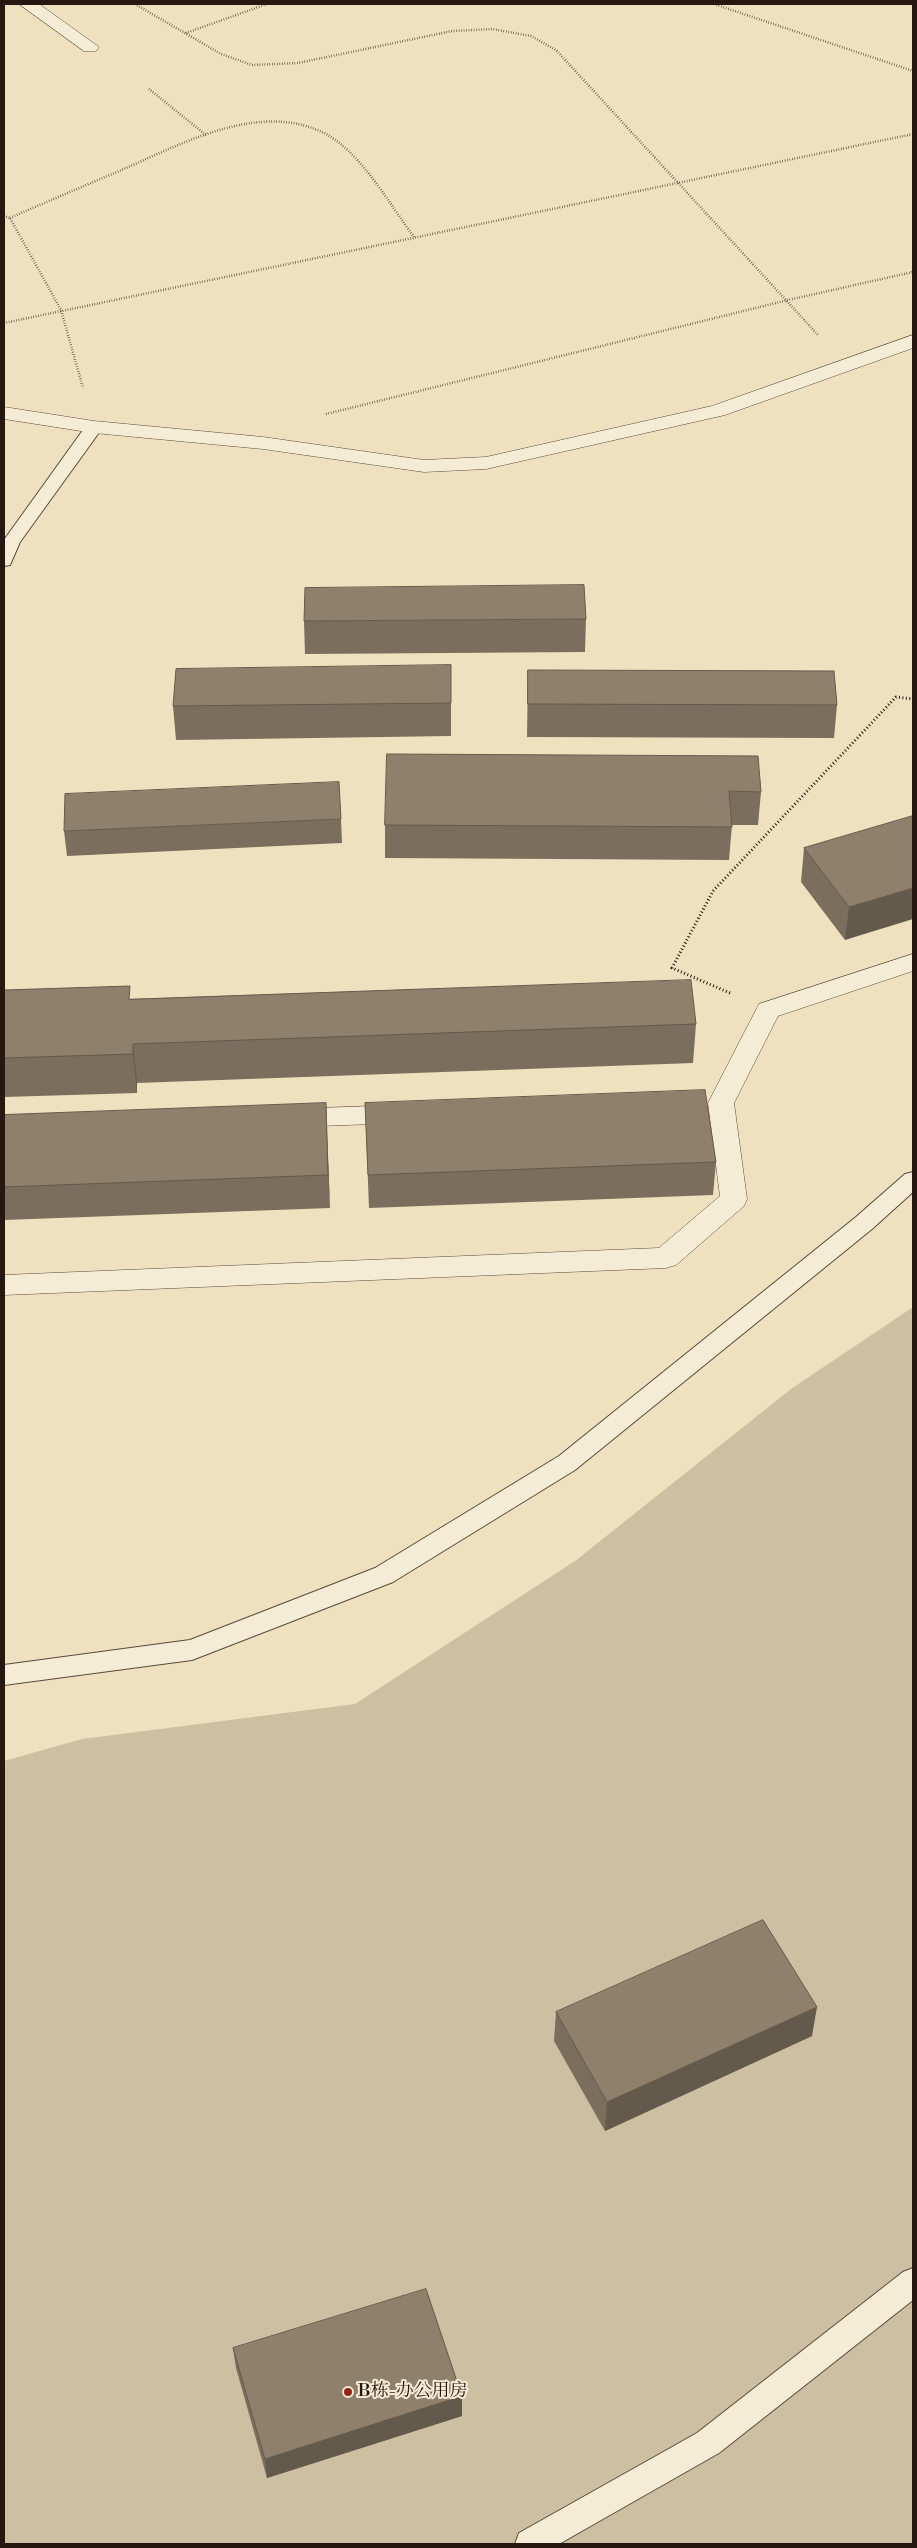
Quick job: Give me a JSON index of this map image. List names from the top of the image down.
{
  "places": ["B栋-办公用房"]
}
